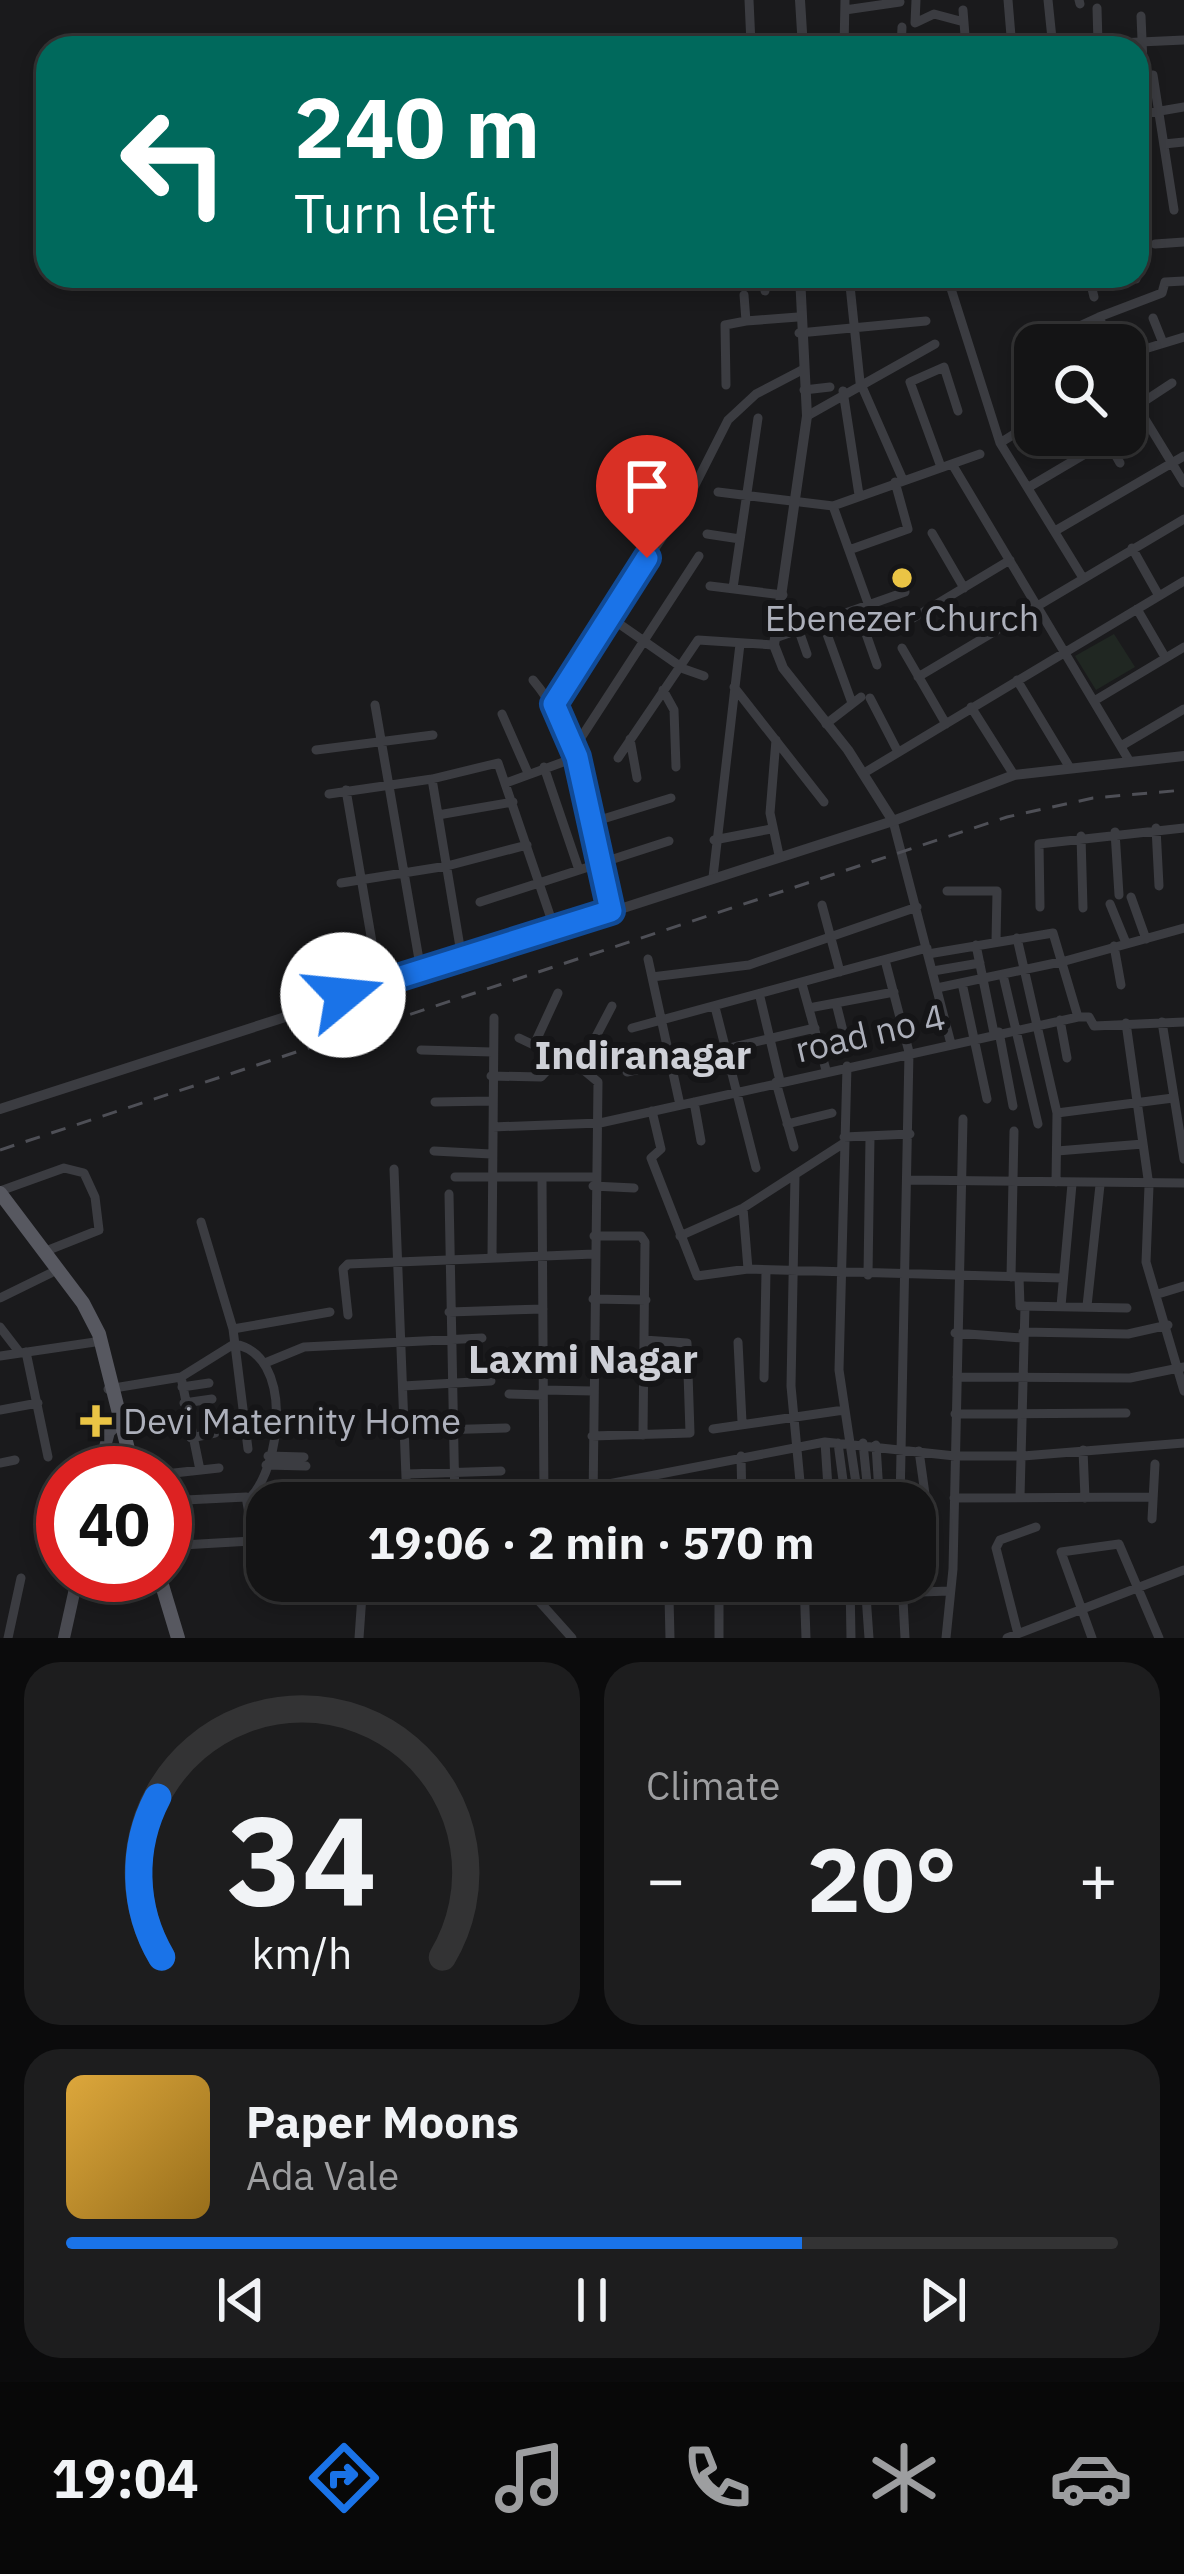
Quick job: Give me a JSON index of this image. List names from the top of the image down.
{
  "streets": {
    "street": ["road no 4"]
  },
  "districts": ["Indiranagar", "Laxmi Nagar"],
  "places": {
    "other": ["Ebenezer Church"],
    "health": ["Devi Maternity Home"]
  },
  "page": {
    "turn": ["240 m", "Turn left"],
    "limit": "40",
    "trip": "19:06 · 2 min · 570 m",
    "tile": "Climate",
    "heat": ["−", "20°", "+"],
    "song": ["Paper Moons", "Ada Vale"],
    "tabs": "19:04",
    "gauge": ["34", "km/h"]
  }
}
